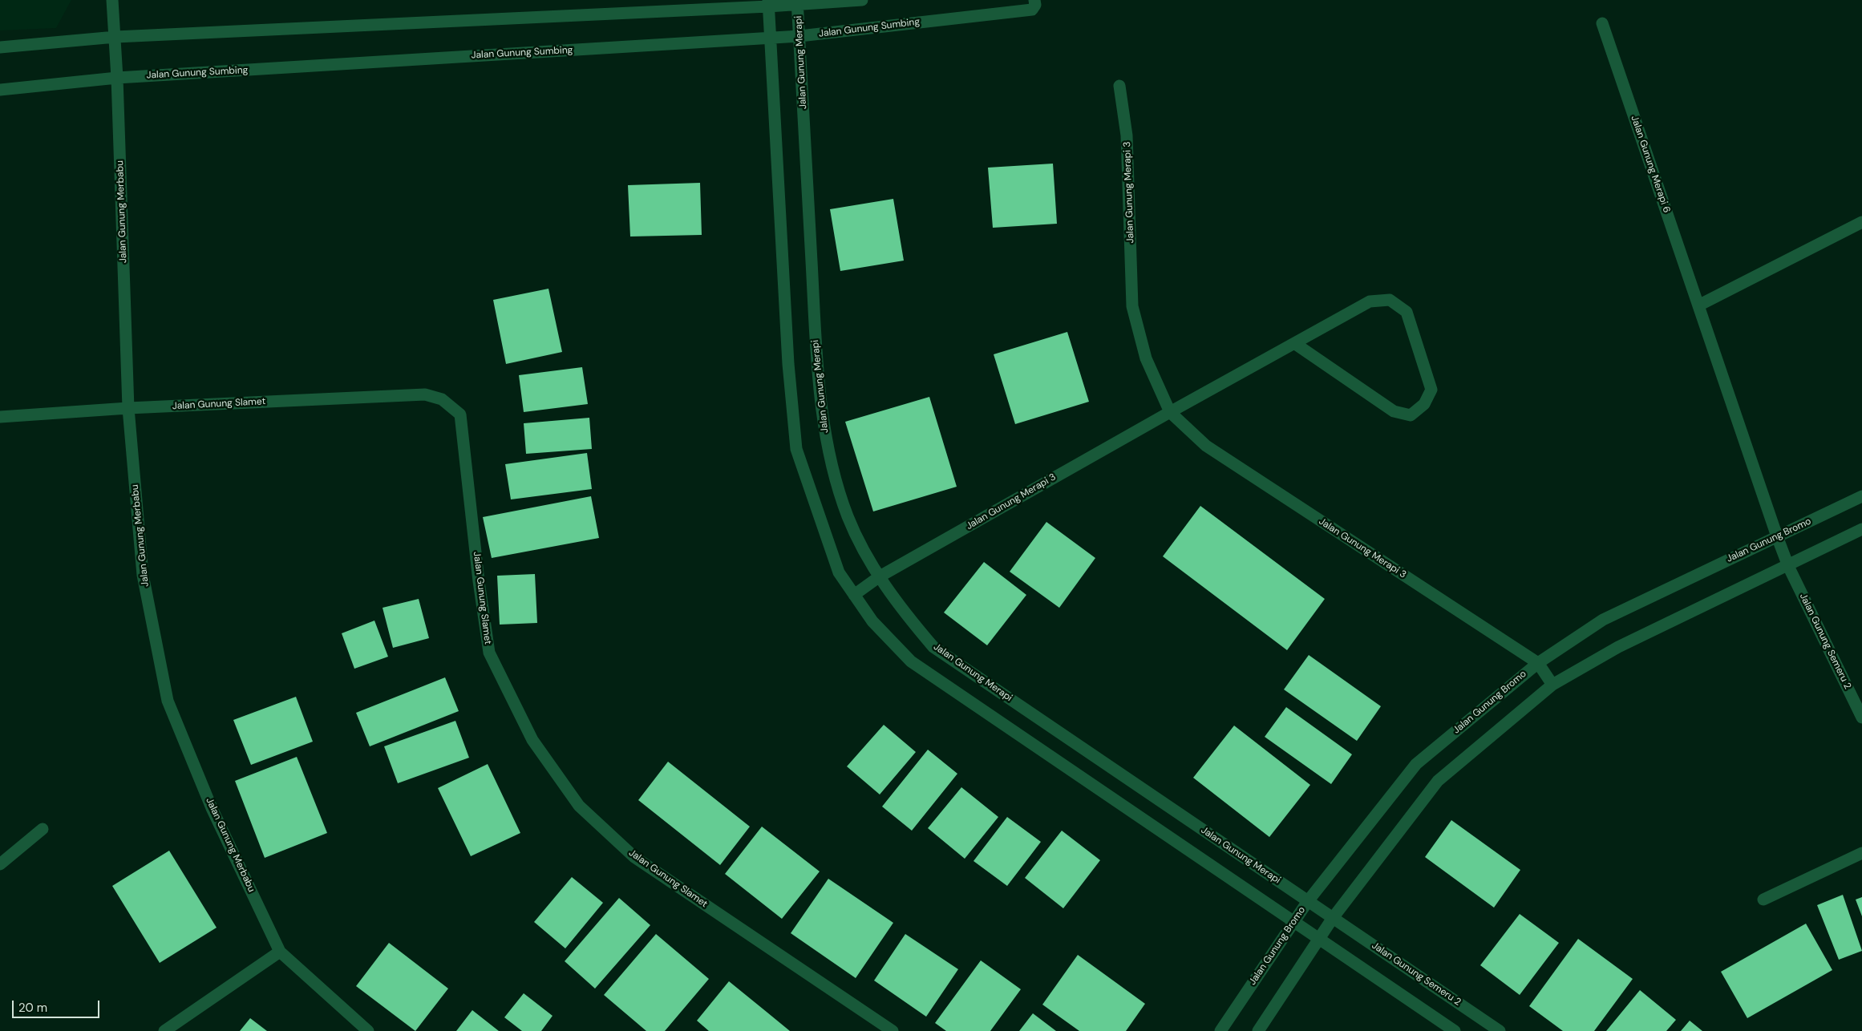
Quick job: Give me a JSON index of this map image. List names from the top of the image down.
{
  "streets": {
    "street": [
      "Jalan Gunung Sumbing",
      "Jalan Gunung Merapi",
      "Jalan Gunung Merapi 6",
      "Jalan Gunung Merapi 3",
      "Jalan Gunung Merbabu",
      "Jalan Gunung Slamet",
      "Jalan Gunung Bromo",
      "Jalan Gunung Semeru 2"
    ]
  },
  "crossings": [
    ["Jalan Gunung Sumbing", "Jalan Gunung Merapi"],
    ["Jalan Gunung Sumbing", "Jalan Gunung Merbabu"],
    ["Jalan Gunung Merapi", "Jalan Gunung Merapi 3"],
    ["Jalan Gunung Merapi", "Jalan Gunung Bromo"],
    ["Jalan Gunung Merapi", "Jalan Gunung Semeru 2"],
    ["Jalan Gunung Merapi 6", "Jalan Gunung Bromo"],
    ["Jalan Gunung Merapi 6", "Jalan Gunung Semeru 2"],
    ["Jalan Gunung Merapi 3", "Jalan Gunung Bromo"],
    ["Jalan Gunung Merbabu", "Jalan Gunung Slamet"],
    ["Jalan Gunung Bromo", "Jalan Gunung Semeru 2"]
  ],
  "scale_bar": "20 m"
}
